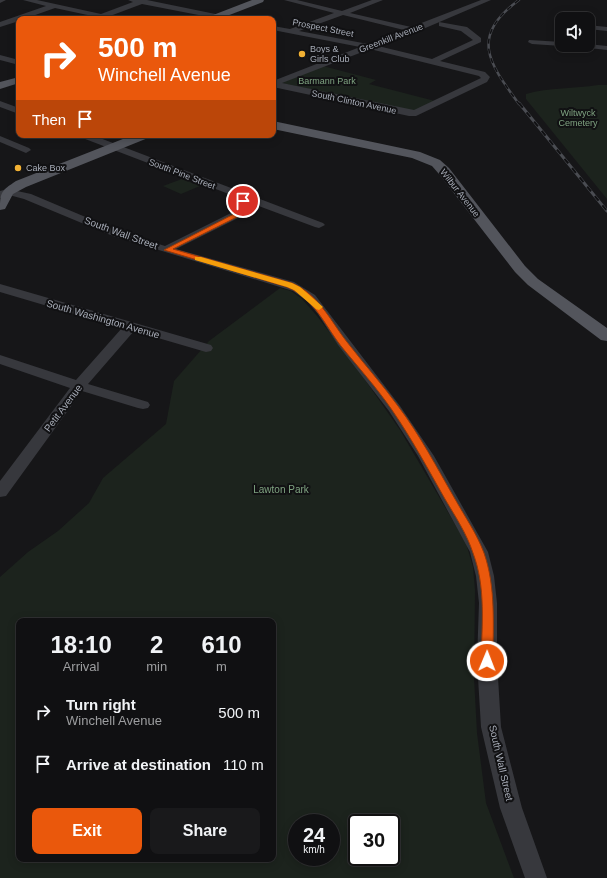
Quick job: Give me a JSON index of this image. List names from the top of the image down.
{
  "streets": {
    "main road": ["Wilbur Avenue"],
    "street": [
      "Prospect Street",
      "Greenkill Avenue",
      "South Clinton Avenue",
      "South Pine Street",
      "South Wall Street",
      "South Washington Avenue",
      "Petit Avenue"
    ]
  },
  "crossings": [
    ["Prospect Street", "Greenkill Avenue"],
    ["Prospect Street", "South Clinton Avenue"],
    ["South Washington Avenue", "Petit Avenue"]
  ],
  "parks": ["Barmann Park", "Wiltwyck Cemetery", "Lawton Park"],
  "places": ["Boys & Girls Club", "Cake Box"],
  "page": {
    "turn": ["500 m", "Winchell Avenue"],
    "then": "Then",
    "eta": [
      "18:10",
      "Arrival",
      "2",
      "min",
      "610",
      "m"
    ],
    "list": [
      {
        "name": "Turn right",
        "note": "Winchell Avenue",
        "value": "500 m"
      },
      {
        "name": "Arrive at destination",
        "value": "110 m"
      }
    ],
    "buttons": ["Exit", "Share"],
    "speed": "24 km/h",
    "limit": "30"
  }
}
